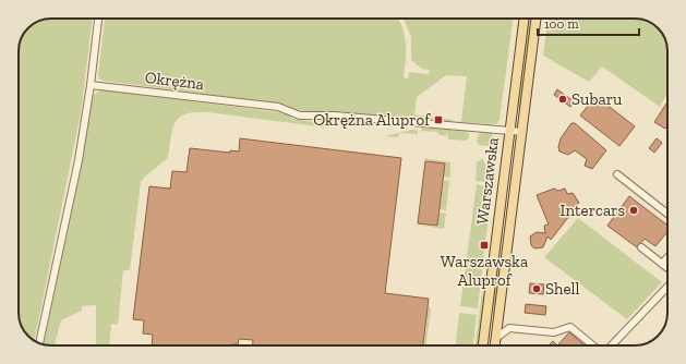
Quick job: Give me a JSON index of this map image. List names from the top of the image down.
{
  "streets": {
    "main road": ["Warszawska"],
    "street": ["Okrężna"]
  },
  "crossings": [
    ["Okrężna", "Warszawska"]
  ],
  "places": {
    "other": ["Subaru", "Intercars", "Shell"],
    "transit": ["Okrężna Aluprof", "Warszawska Aluprof"]
  },
  "scale_bar": "100 m"
}
